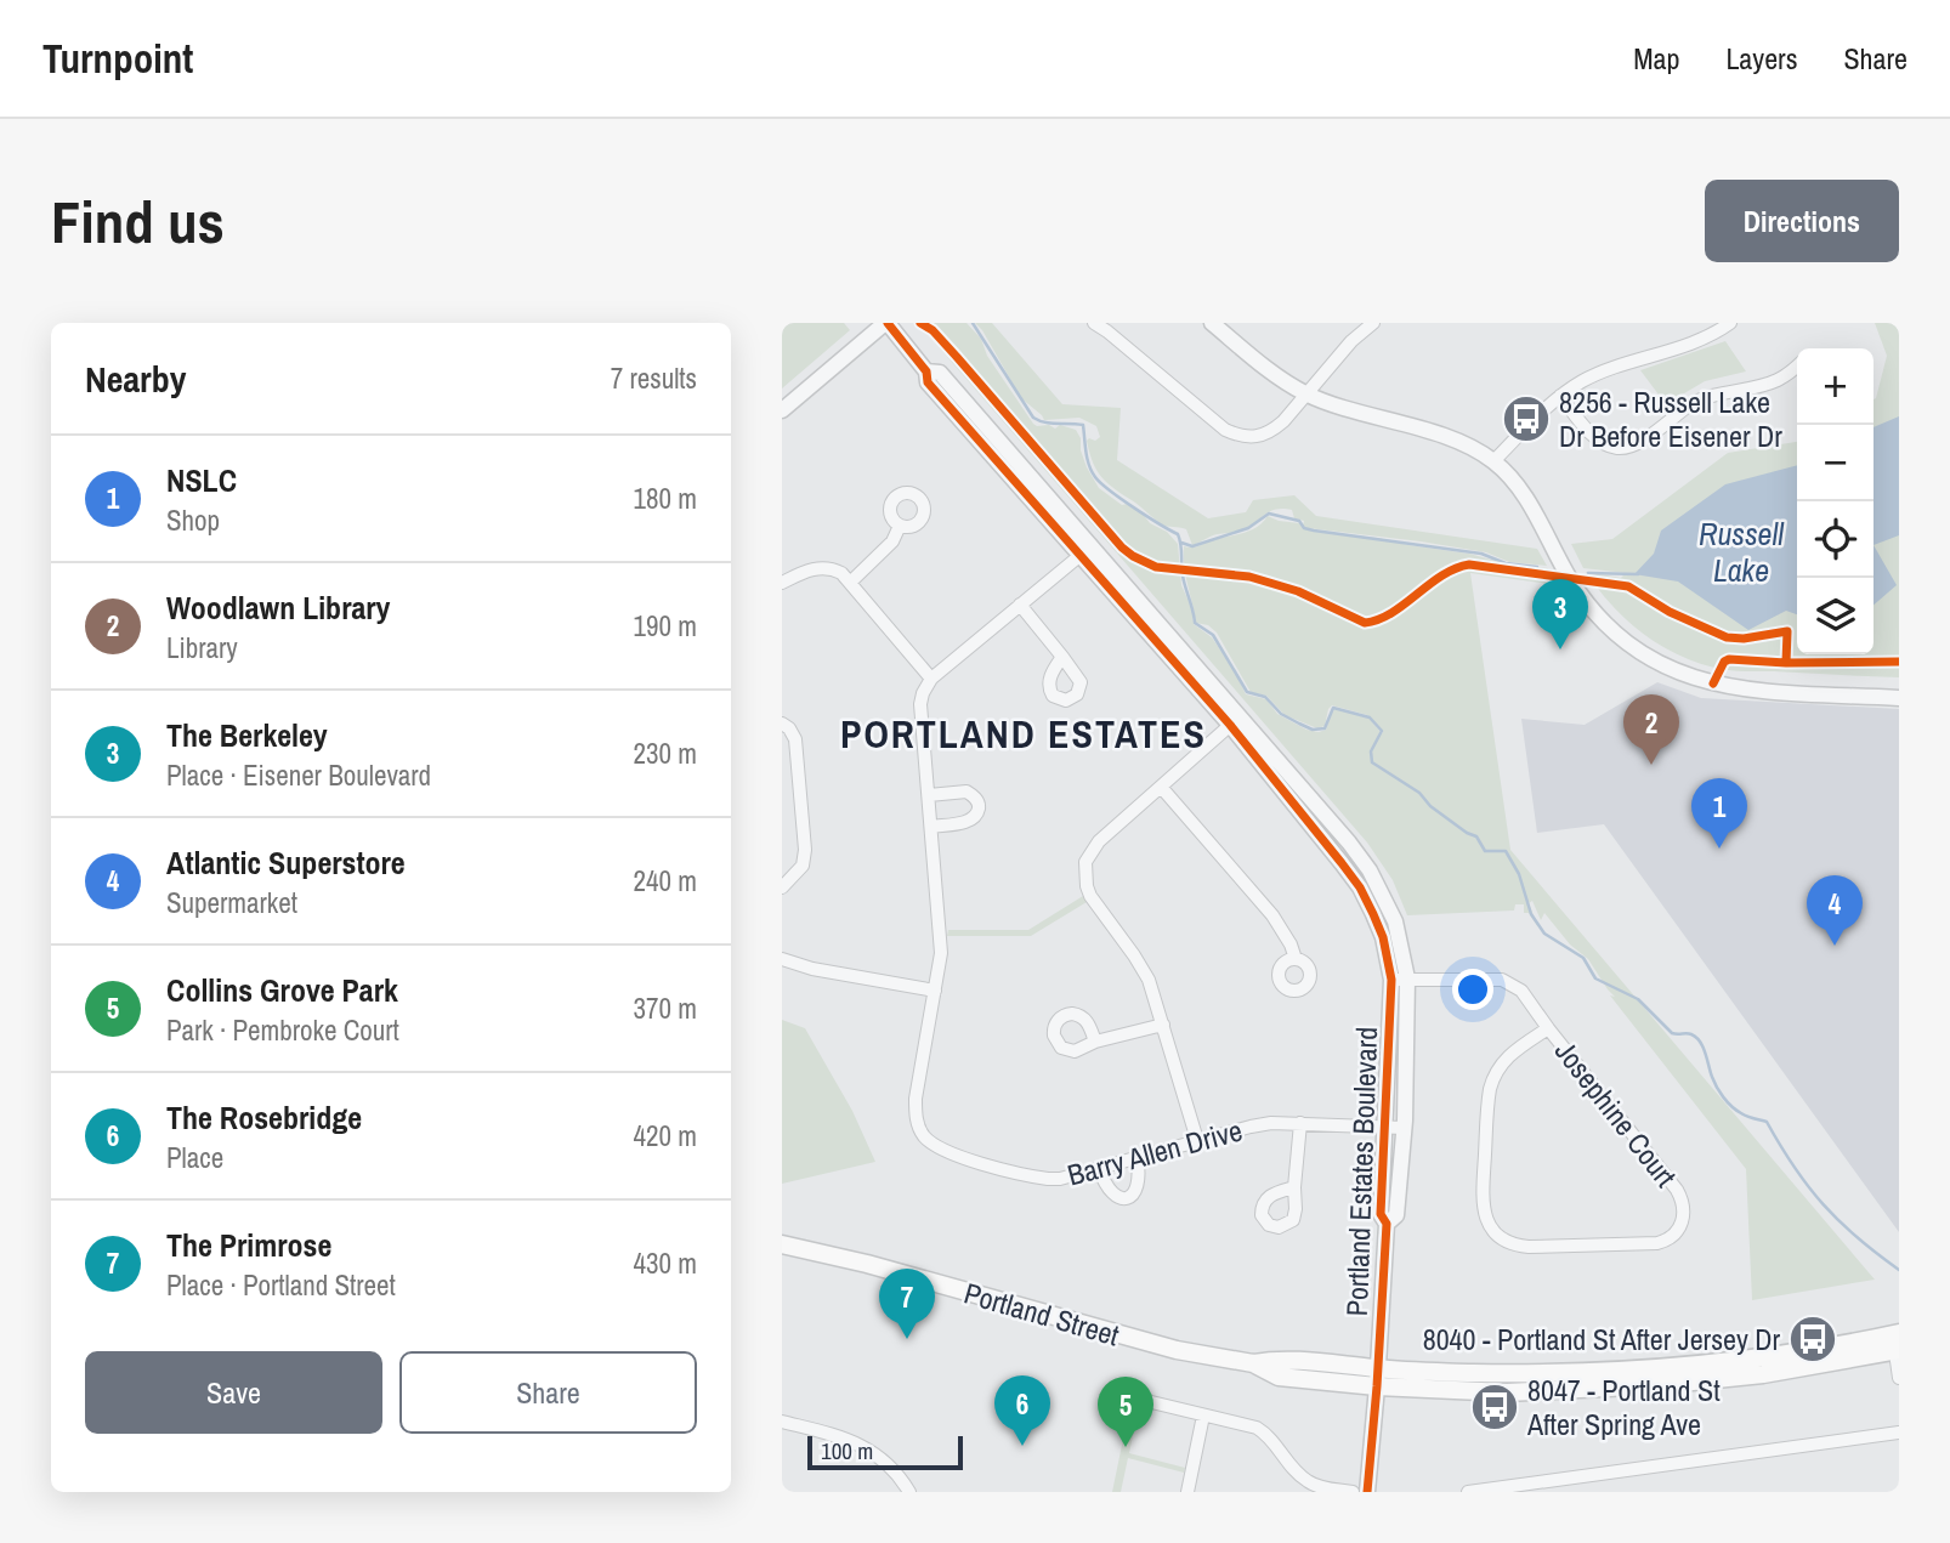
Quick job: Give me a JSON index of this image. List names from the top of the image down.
{
  "streets": {
    "main road": ["Portland Street"],
    "street": ["Josephine Court", "Barry Allen Drive", "Portland Estates Boulevard"]
  },
  "crossings": [
    ["Josephine Court", "Portland Estates Boulevard"],
    ["Barry Allen Drive", "Portland Estates Boulevard"],
    ["Portland Estates Boulevard", "Portland Street"]
  ],
  "districts": ["PORTLAND ESTATES"],
  "water": ["Russell Lake"],
  "places": {
    "bus stop": ["8256 - Russell Lake Dr Before Eisener Dr", "8040 - Portland St After Jersey Dr", "8047 - Portland St After Spring Ave"]
  },
  "scale_bar": "100 m",
  "page": {
    "header": "Turnpoint",
    "nav": ["Map", "Layers", "Share"],
    "buttons": [
      "Directions",
      ["Save", "Share"]
    ],
    "title": "Find us",
    "heading": ["Nearby", "7 results"],
    "map_buttons": ["+", "−"],
    "list": [
      {
        "mark": "1",
        "name": "NSLC",
        "note": "Shop",
        "value": "180 m"
      },
      {
        "mark": "2",
        "name": "Woodlawn Library",
        "note": "Library",
        "value": "190 m"
      },
      {
        "mark": "3",
        "name": "The Berkeley",
        "note": "Place · Eisener Boulevard",
        "value": "230 m"
      },
      {
        "mark": "4",
        "name": "Atlantic Superstore",
        "note": "Supermarket",
        "value": "240 m"
      },
      {
        "mark": "5",
        "name": "Collins Grove Park",
        "note": "Park · Pembroke Court",
        "value": "370 m"
      },
      {
        "mark": "6",
        "name": "The Rosebridge",
        "note": "Place",
        "value": "420 m"
      },
      {
        "mark": "7",
        "name": "The Primrose",
        "note": "Place · Portland Street",
        "value": "430 m"
      }
    ],
    "pins": [
      "3",
      "2",
      "1",
      "4",
      "7",
      "6",
      "5"
    ],
    "scale": "100 m"
  }
}
